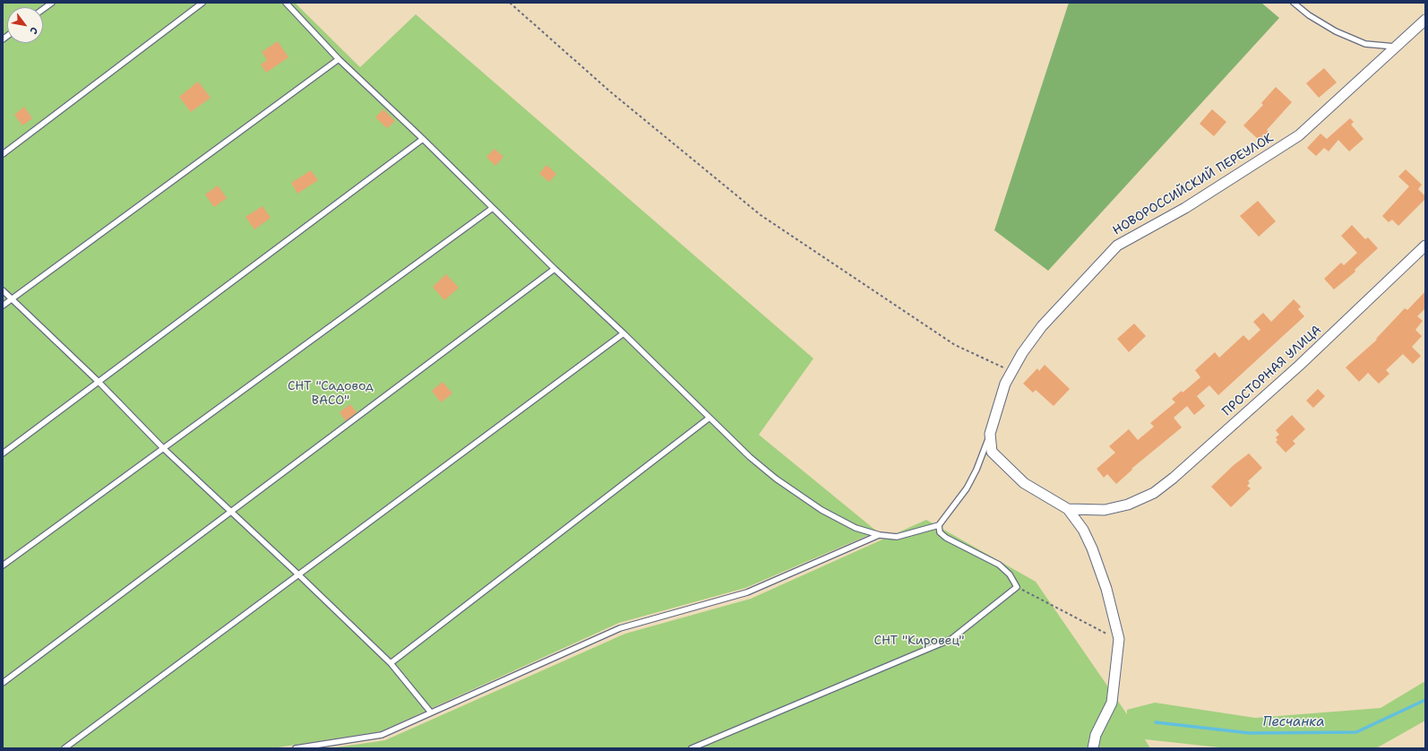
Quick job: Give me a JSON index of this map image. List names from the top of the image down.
{
  "streets": {
    "street": ["НОВОРОССИЙСКИЙ ПЕРЕУЛОК", "ПРОСТОРНАЯ УЛИЦА"]
  },
  "crossings": [
    ["НОВОРОССИЙСКИЙ ПЕРЕУЛОК", "ПРОСТОРНАЯ УЛИЦА"]
  ],
  "water": ["Песчанка"],
  "parks": ["СНТ \"Садовод ВАСО\"", "СНТ \"Кировец\""],
  "north": "bottom right"
}
